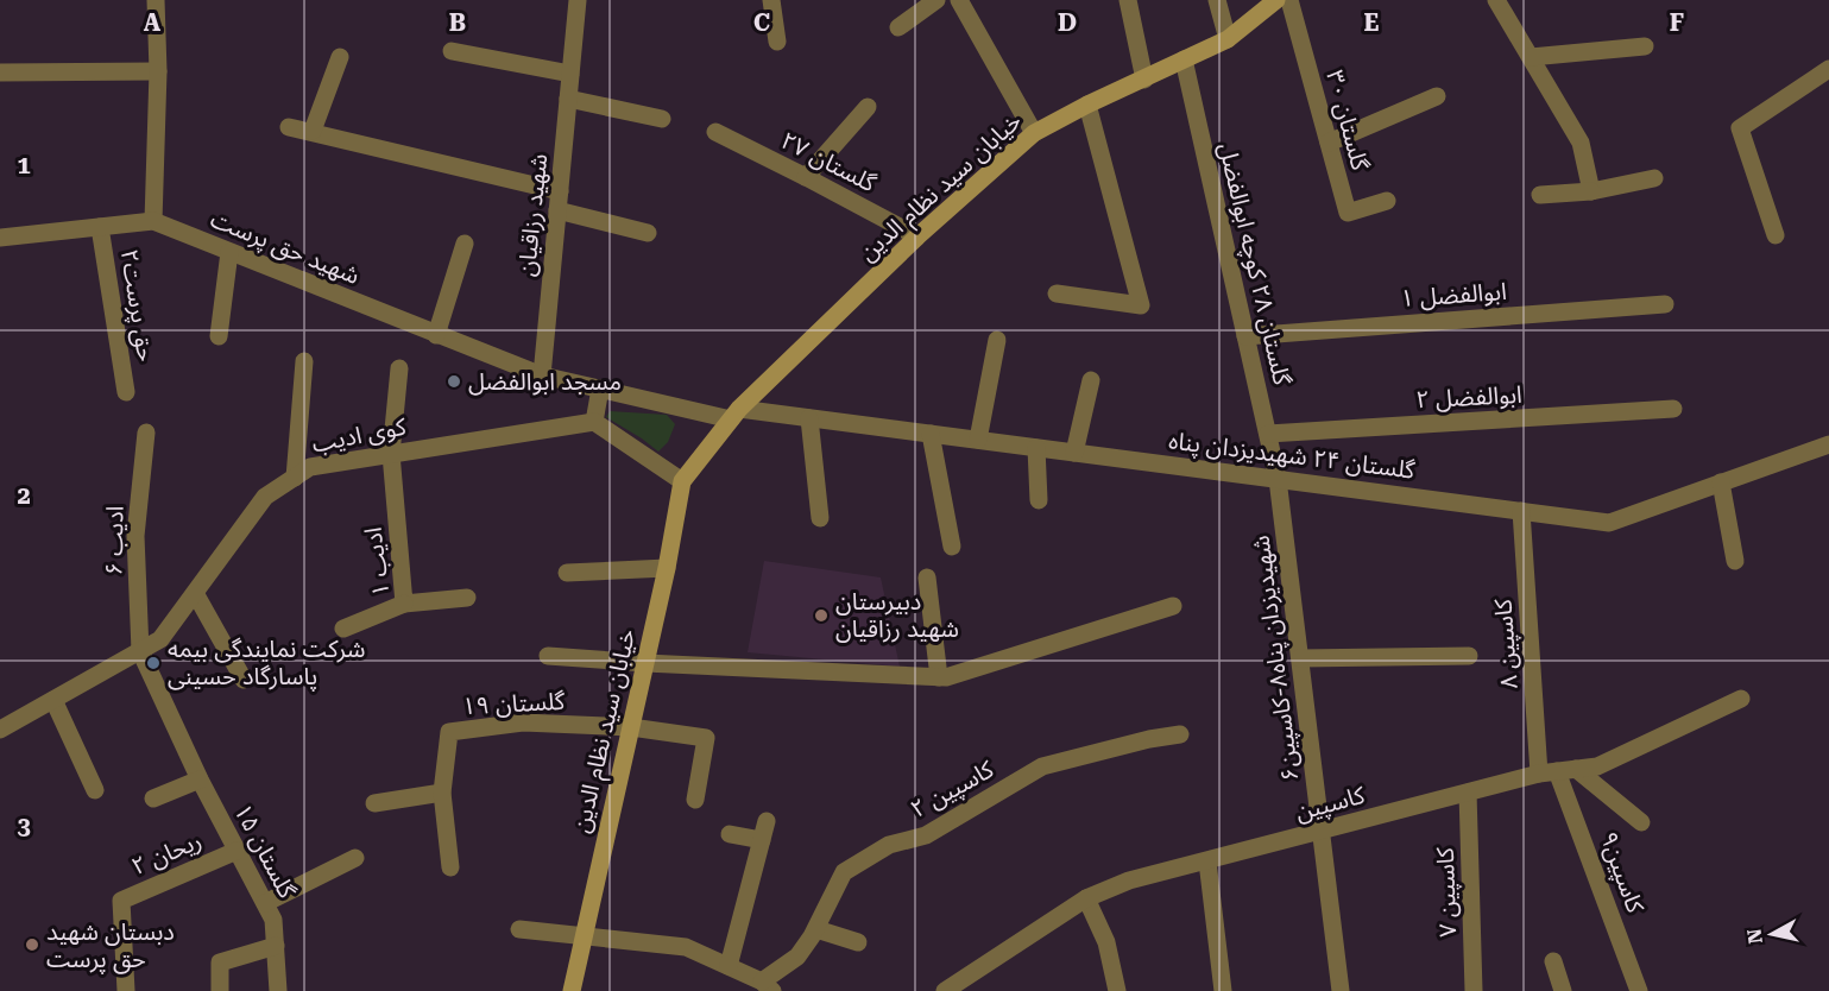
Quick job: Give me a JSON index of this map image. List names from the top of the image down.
{
  "streets": {
    "main road": ["خیابان سید نظام الدین"],
    "street": [
      "گلستان ۳۰",
      "گلستان ۲۷",
      "شهید رزاقیان",
      "شهید حق پرست",
      "گلستان ۲۸ کوچه ابوالفضل",
      "ابوالفضل ۱",
      "حق پرست۲",
      "ابوالفضل ۲",
      "کوی ادیب",
      "گلستان ۲۴ شهیدیزدان پناه",
      "ادیب ۶",
      "ادیب ۱",
      "کاسپین ۸",
      "شهیدیزدان پناه۸-کاسپین۶",
      "گلستان ۱۹",
      "کاسپین ۲",
      "کاسپین",
      "گلستان ۱۵",
      "ریحان ۲",
      "کاسپین۹",
      "کاسپین ۷"
    ]
  },
  "crossings": [
    ["گلستان ۲۷", "خیابان سید نظام الدین"],
    ["خیابان سید نظام الدین", "گلستان ۲۸ کوچه ابوالفضل"],
    ["خیابان سید نظام الدین", "گلستان ۲۴ شهیدیزدان پناه"],
    ["خیابان سید نظام الدین", "گلستان ۱۹"],
    ["شهید رزاقیان", "شهید حق پرست"],
    ["شهید حق پرست", "حق پرست۲"],
    ["گلستان ۲۸ کوچه ابوالفضل", "ابوالفضل ۱"],
    ["گلستان ۲۸ کوچه ابوالفضل", "ابوالفضل ۲"],
    ["گلستان ۲۸ کوچه ابوالفضل", "گلستان ۲۴ شهیدیزدان پناه"],
    ["گلستان ۲۸ کوچه ابوالفضل", "شهیدیزدان پناه۸-کاسپین۶"],
    ["کوی ادیب", "ادیب ۶"],
    ["کوی ادیب", "ادیب ۱"],
    ["کوی ادیب", "گلستان ۱۵"],
    ["گلستان ۲۴ شهیدیزدان پناه", "کاسپین ۸"],
    ["گلستان ۲۴ شهیدیزدان پناه", "شهیدیزدان پناه۸-کاسپین۶"],
    ["ادیب ۶", "گلستان ۱۵"],
    ["کاسپین ۸", "کاسپین"],
    ["کاسپین ۸", "کاسپین۹"],
    ["شهیدیزدان پناه۸-کاسپین۶", "کاسپین"],
    ["کاسپین", "کاسپین۹"],
    ["کاسپین", "کاسپین ۷"],
    ["گلستان ۱۵", "ریحان ۲"]
  ],
  "places": [
    "مسجد ابوالفضل",
    "دبیرستان شهید رزاقیان",
    "شرکت نمایندگی بیمه پاسارگاد حسینی",
    "دبستان شهید حق پرست"
  ],
  "north": "left",
  "grid": {
    "columns": [
      "A",
      "B",
      "C",
      "D",
      "E",
      "F"
    ],
    "rows": ["1", "2", "3"]
  }
}
